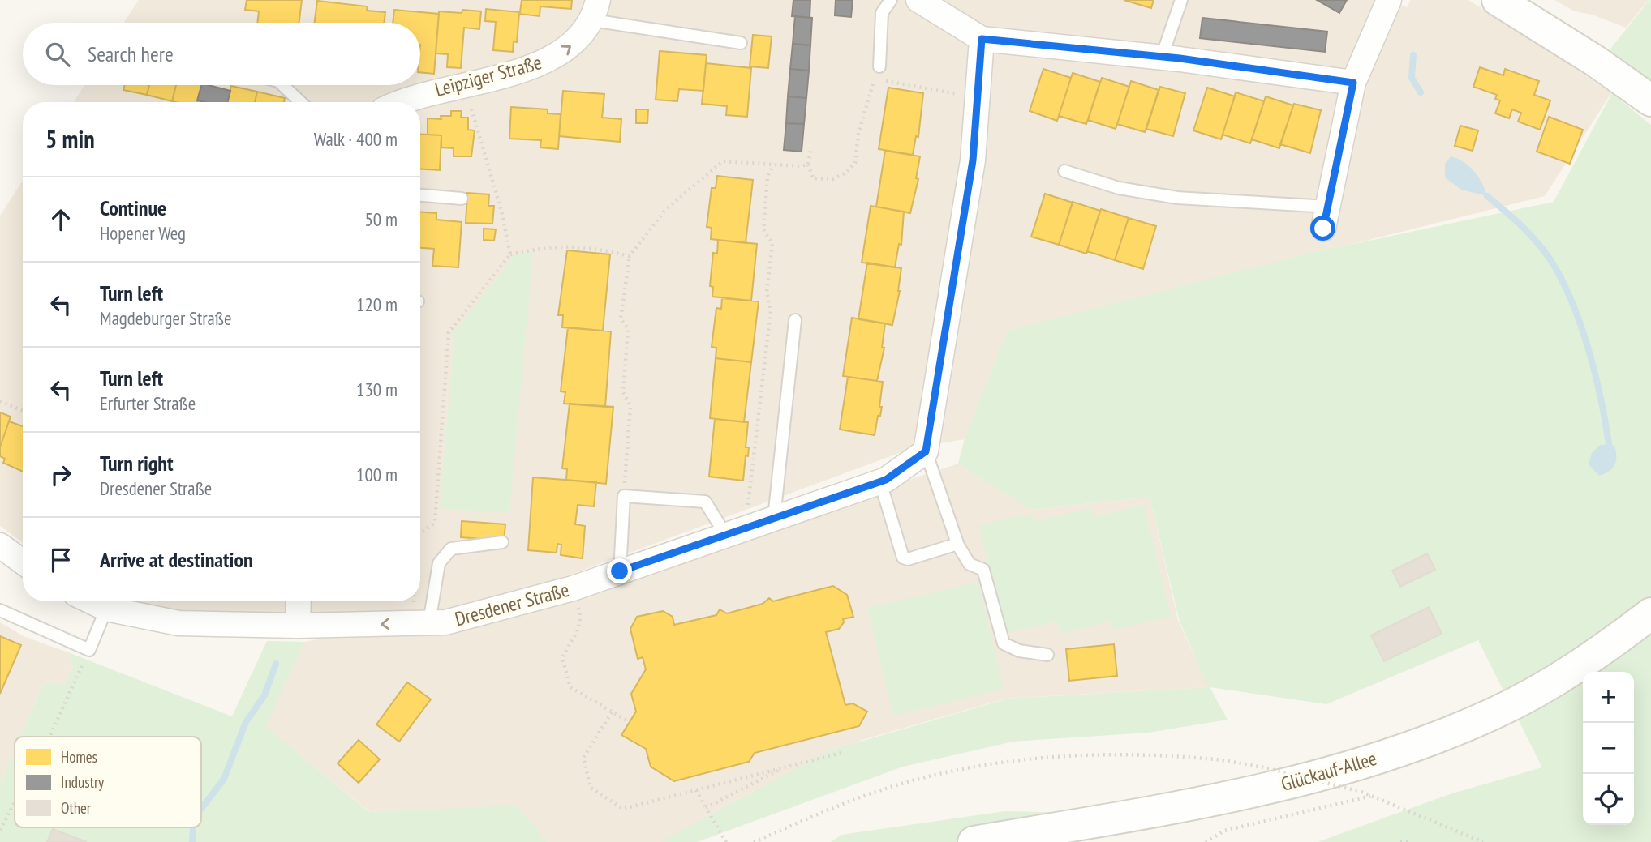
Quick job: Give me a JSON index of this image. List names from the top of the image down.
{
  "streets": {
    "main road": ["Glückauf-Allee"],
    "street": ["Leipziger Straße", "Dresdener Straße"]
  },
  "one_way": ["Leipziger Straße"],
  "legend": ["Homes", "Industry", "Other"],
  "page": {
    "search": "Search here",
    "heading": ["5 min", "Walk · 400 m"],
    "list": [
      ["Continue", "Hopener Weg", "50 m"],
      ["Turn left", "Magdeburger Straße", "120 m"],
      ["Turn left", "Erfurter Straße", "130 m"],
      ["Turn right", "Dresdener Straße", "100 m"],
      "Arrive at destination"
    ],
    "map_buttons": ["+", "−"]
  }
}
